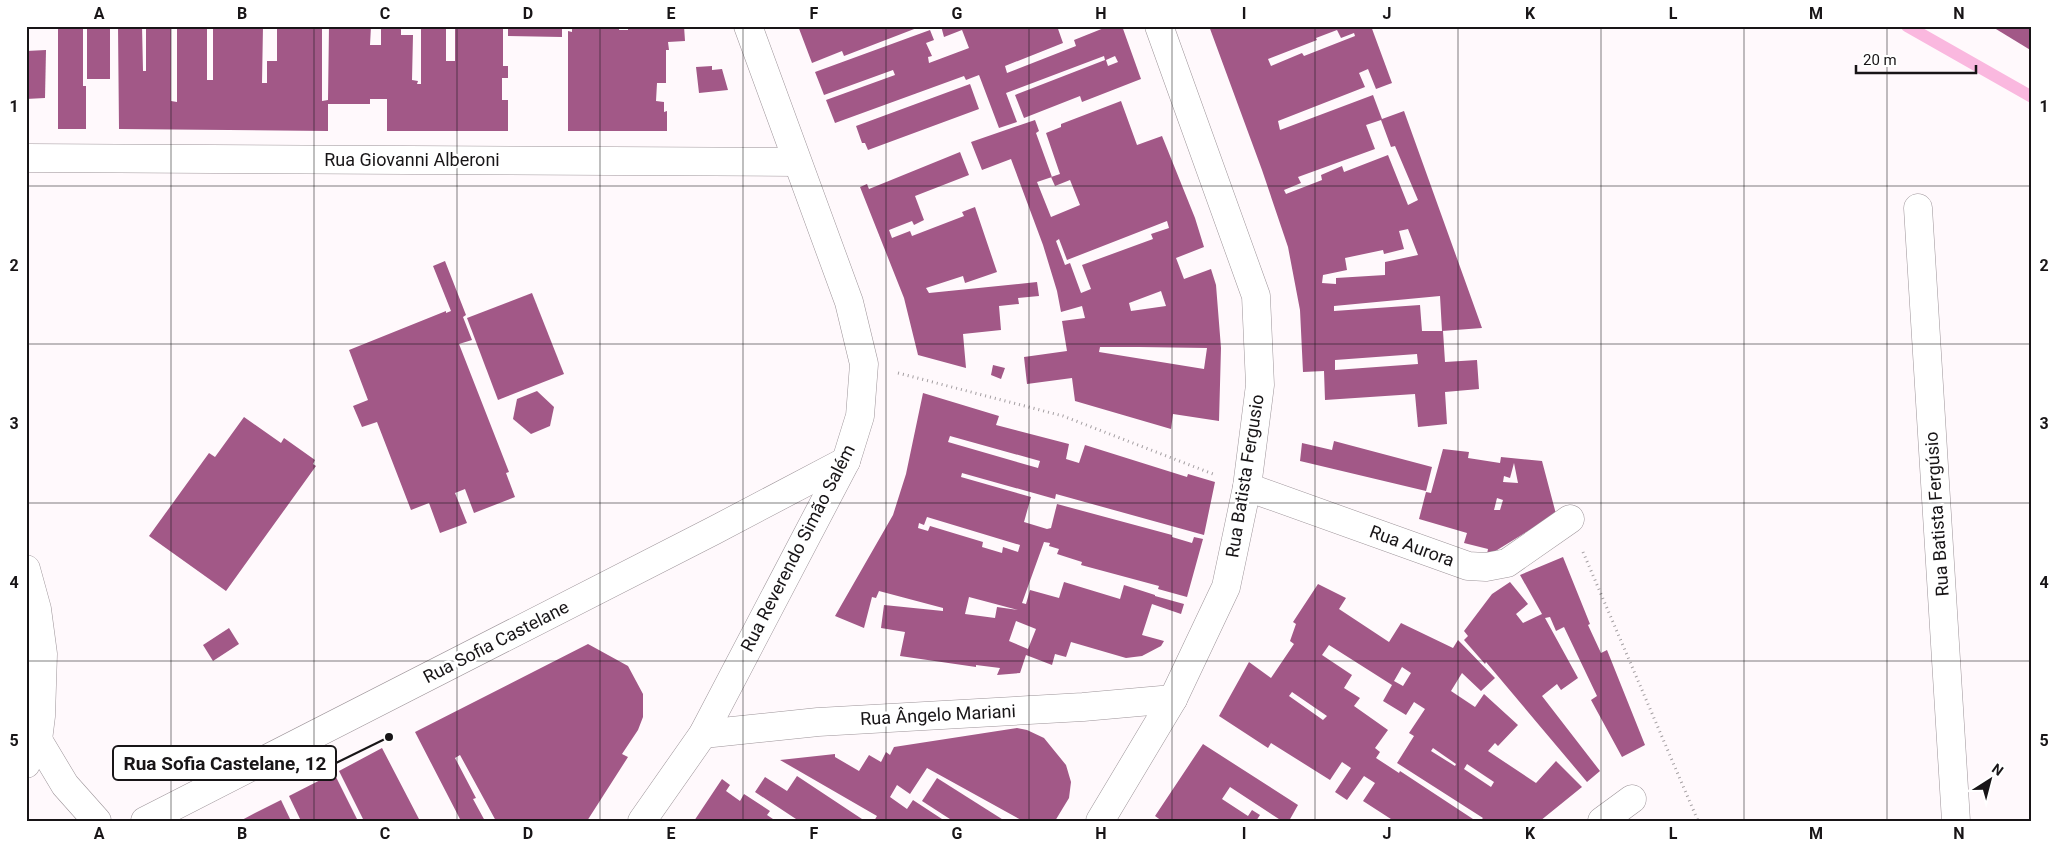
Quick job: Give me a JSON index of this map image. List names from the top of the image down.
{
  "streets": {
    "street": [
      "Rua Giovanni Alberoni",
      "Rua Batista Fergusio",
      "Rua Batista Fergúsio",
      "Rua Aurora",
      "Rua Reverendo Simão Salém",
      "Rua Sofia Castelane",
      "Rua Ângelo Mariani"
    ]
  },
  "crossings": [
    ["Rua Giovanni Alberoni", "Rua Reverendo Simão Salém"],
    ["Rua Batista Fergusio", "Rua Aurora"],
    ["Rua Batista Fergusio", "Rua Ângelo Mariani"],
    ["Rua Reverendo Simão Salém", "Rua Sofia Castelane"],
    ["Rua Reverendo Simão Salém", "Rua Ângelo Mariani"]
  ],
  "places": ["Rua Sofia Castelane, 12"],
  "scale_bar": "20 m",
  "north": "top right",
  "grid": {
    "columns": [
      "A",
      "B",
      "C",
      "D",
      "E",
      "F",
      "G",
      "H",
      "I",
      "J",
      "K",
      "L",
      "M",
      "N"
    ],
    "rows": [
      "1",
      "2",
      "3",
      "4",
      "5"
    ]
  }
}
